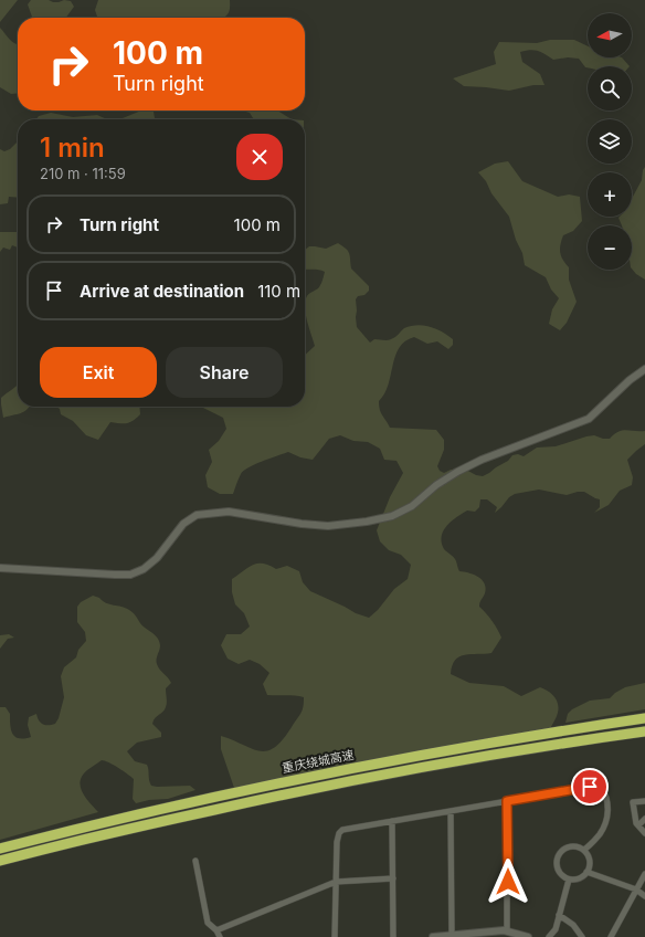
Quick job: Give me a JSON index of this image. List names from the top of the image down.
{
  "streets": {
    "highway": ["重庆绕城高速"]
  },
  "north": "left",
  "page": {
    "map_buttons": ["+", "−"],
    "turn": ["100 m", "Turn right"],
    "heading": ["1 min", "210 m · 11:59"],
    "list": [
      {
        "name": "Turn right",
        "value": "100 m"
      },
      {
        "name": "Arrive at destination",
        "value": "110 m"
      }
    ],
    "buttons": ["Exit", "Share"]
  }
}
